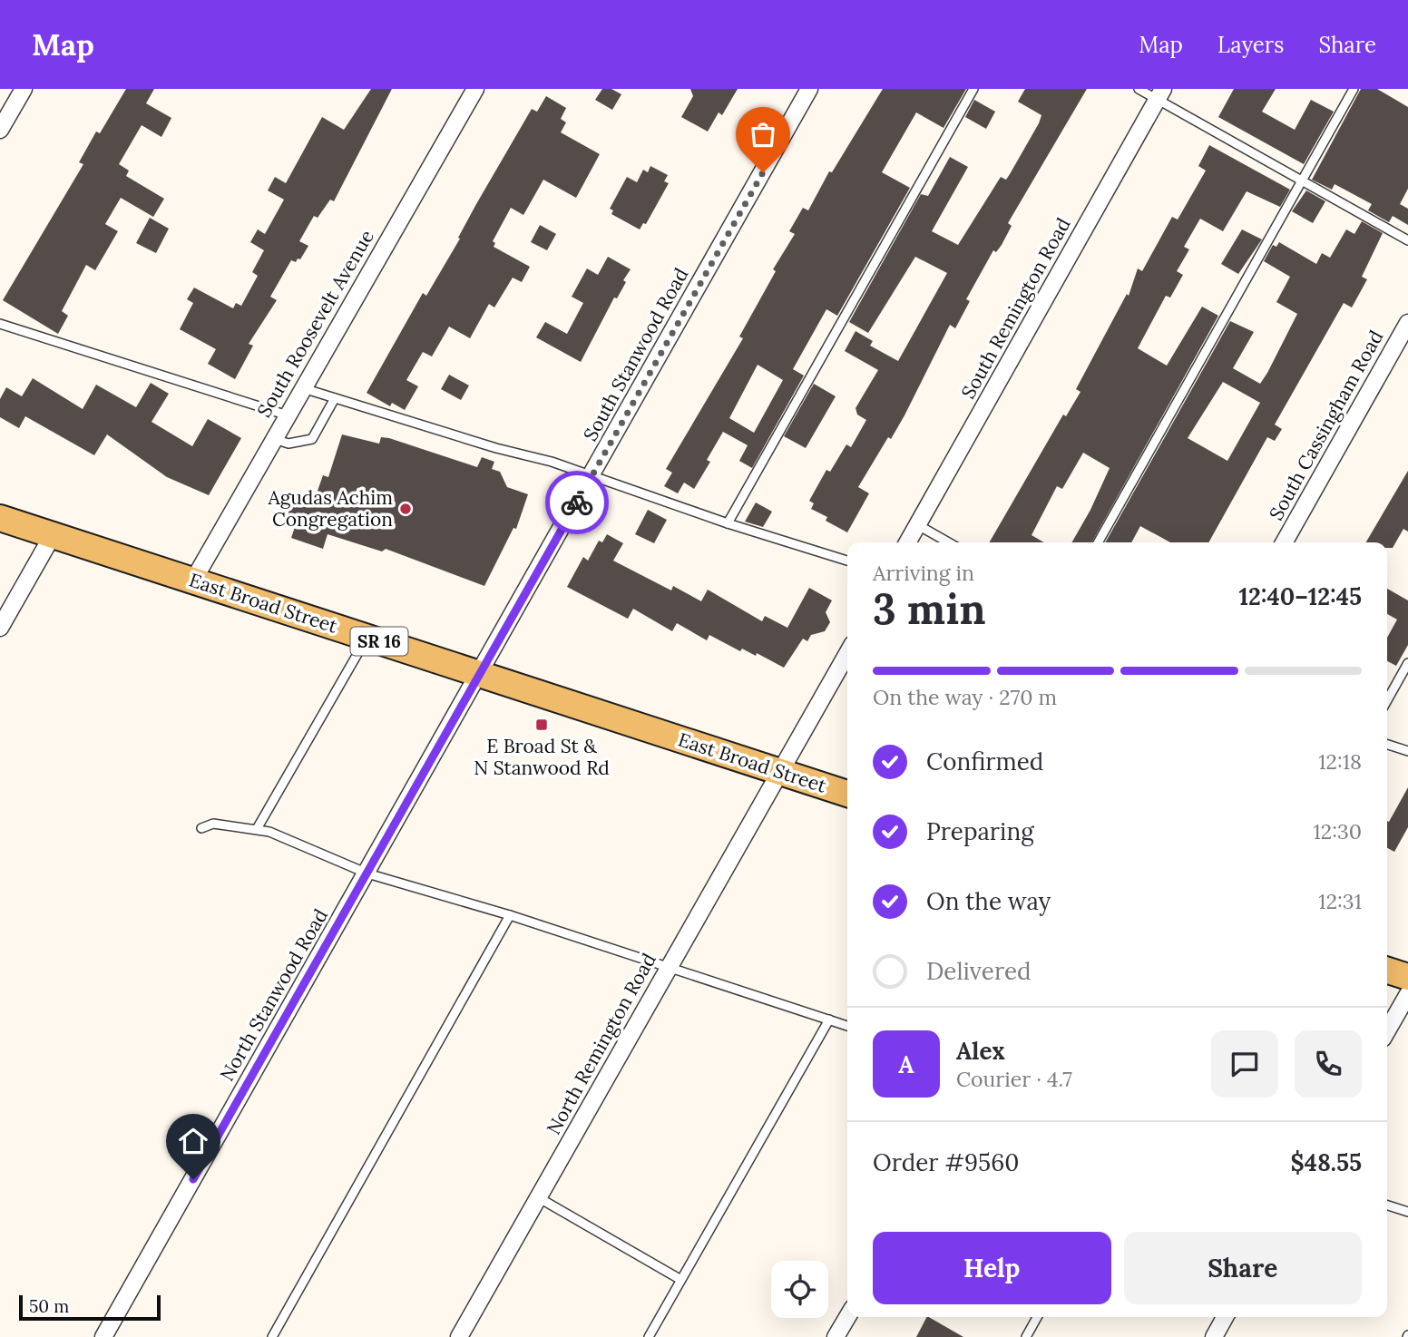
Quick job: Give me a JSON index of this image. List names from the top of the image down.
{
  "streets": {
    "main road": ["East Broad Street", "SR 16"],
    "street": [
      "South Remington Road",
      "South Roosevelt Avenue",
      "South Stanwood Road",
      "South Cassingham Road",
      "North Stanwood Road",
      "North Remington Road"
    ]
  },
  "crossings": [
    ["South Roosevelt Avenue", "East Broad Street"],
    ["South Stanwood Road", "East Broad Street"],
    ["South Stanwood Road", "North Stanwood Road"],
    ["East Broad Street", "North Stanwood Road"],
    ["East Broad Street", "North Remington Road"]
  ],
  "places": {
    "other": ["Agudas Achim Congregation"],
    "transit": ["E Broad St & N Stanwood Rd"]
  },
  "scale_bar": "50 m",
  "page": {
    "header": "Map",
    "nav": ["Map", "Layers", "Share"],
    "heading": ["3 min", "Arriving in", "12:40–12:45"],
    "panel": [
      "Alex",
      "Courier · 4.7",
      "Order #9560",
      "$48.55"
    ],
    "bar": "On the way · 270 m",
    "list": [
      ["Confirmed", "12:18"],
      ["Preparing", "12:30"],
      ["On the way", "12:31"],
      "Delivered"
    ],
    "round": "A",
    "buttons": ["Help", "Share"],
    "scale": "50 m"
  }
}
